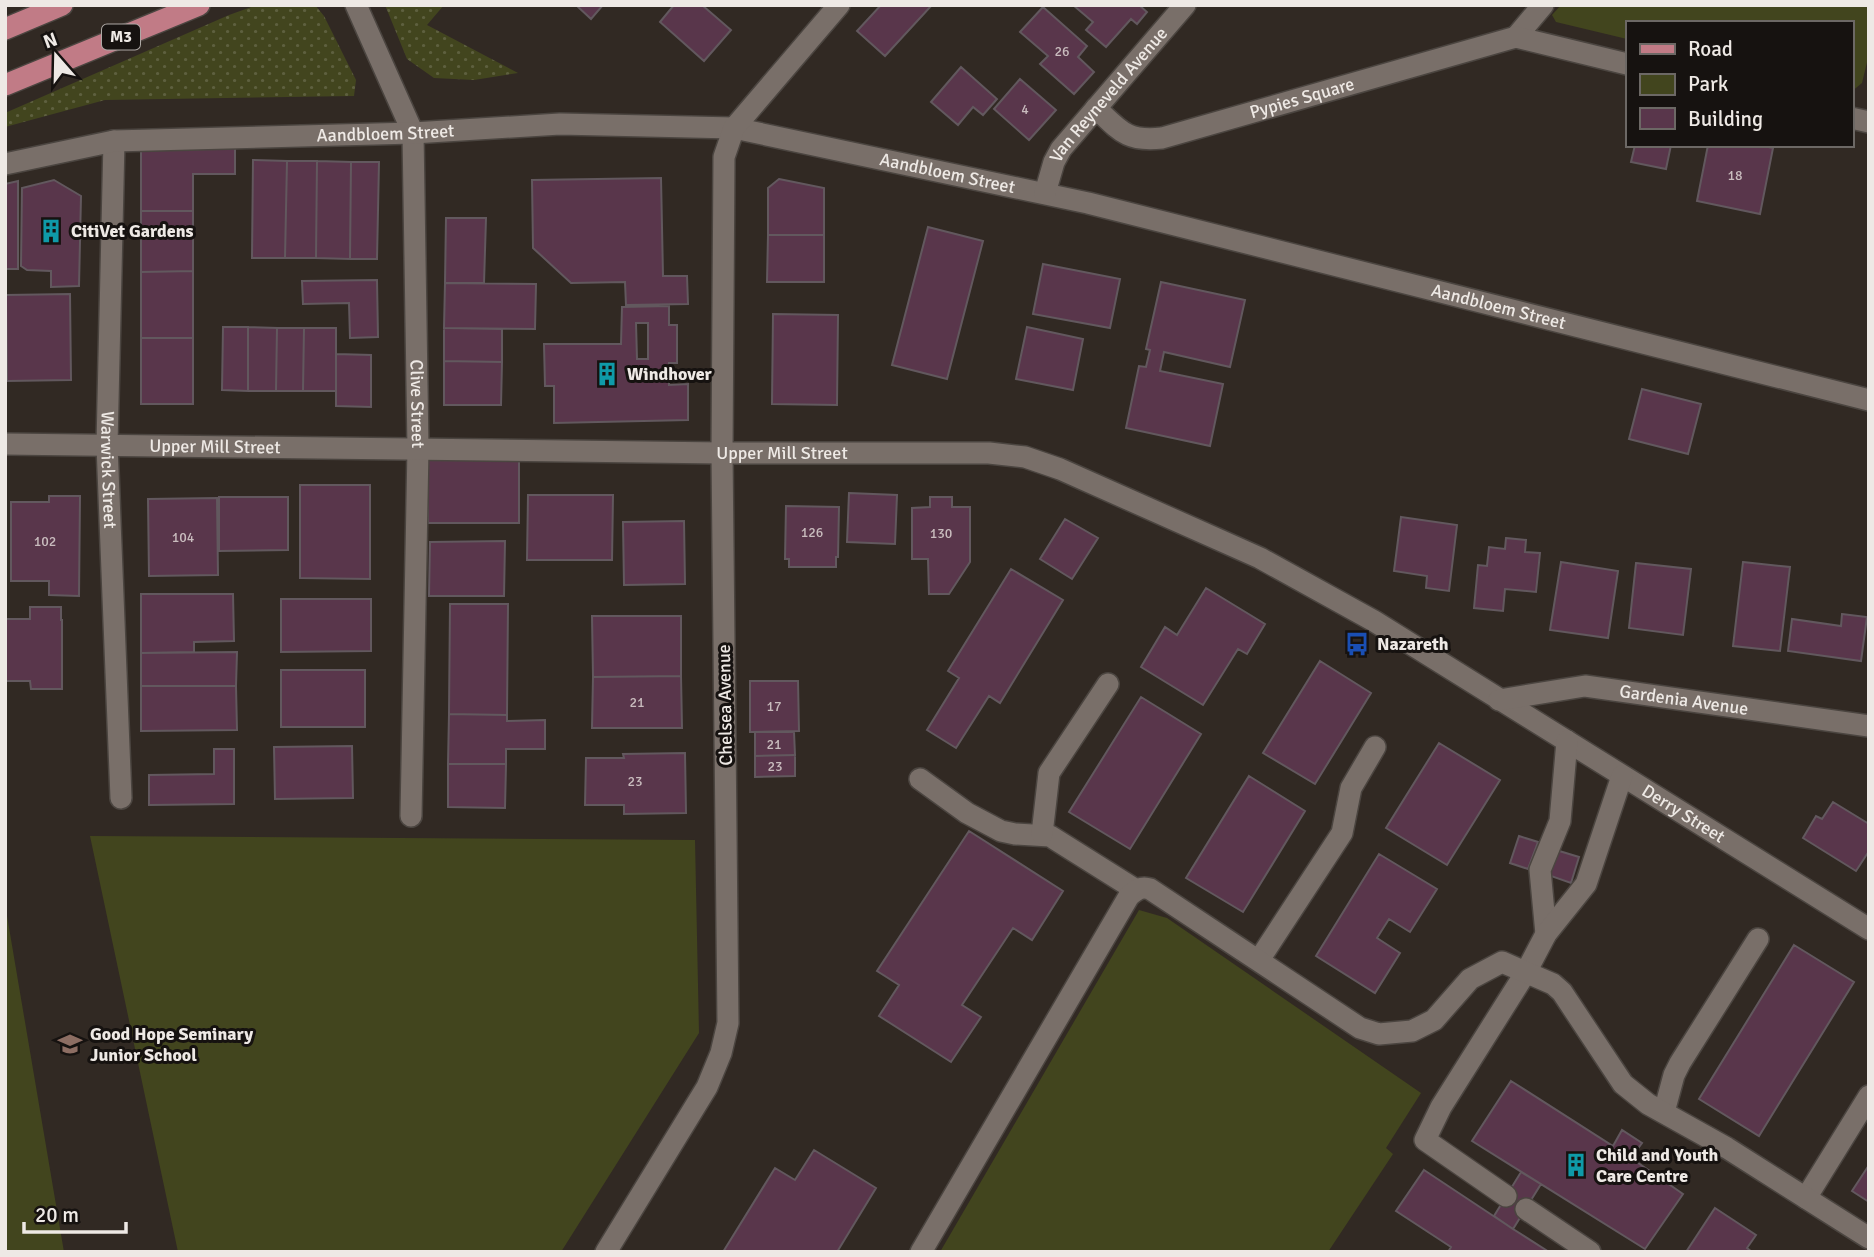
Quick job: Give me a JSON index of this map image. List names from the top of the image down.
{
  "streets": {
    "main road": ["M3"],
    "street": [
      "Van Reyneveld Avenue",
      "Pypies Square",
      "Aandbloem Street",
      "Clive Street",
      "Upper Mill Street",
      "Warwick Street",
      "Gardenia Avenue",
      "Chelsea Avenue",
      "Derry Street"
    ]
  },
  "crossings": [
    ["Van Reyneveld Avenue", "Pypies Square"],
    ["Van Reyneveld Avenue", "Aandbloem Street"],
    ["Aandbloem Street", "Clive Street"],
    ["Aandbloem Street", "Warwick Street"],
    ["Aandbloem Street", "Chelsea Avenue"],
    ["Clive Street", "Upper Mill Street"],
    ["Upper Mill Street", "Warwick Street"],
    ["Upper Mill Street", "Gardenia Avenue"],
    ["Upper Mill Street", "Chelsea Avenue"],
    ["Upper Mill Street", "Derry Street"],
    ["Gardenia Avenue", "Derry Street"]
  ],
  "places": {
    "building": ["CitiVet Gardens", "Windhover", "Child and Youth Care Centre"],
    "bus stop": ["Nazareth"],
    "school or university": ["Good Hope Seminary Junior School"]
  },
  "house_numbers": [
    "26",
    "4",
    "18",
    "126",
    "130",
    "104",
    "102",
    "21",
    "17",
    "21",
    "23",
    "23"
  ],
  "legend": ["Road", "Park", "Building"],
  "scale_bar": "20 m",
  "north": "top"
}
